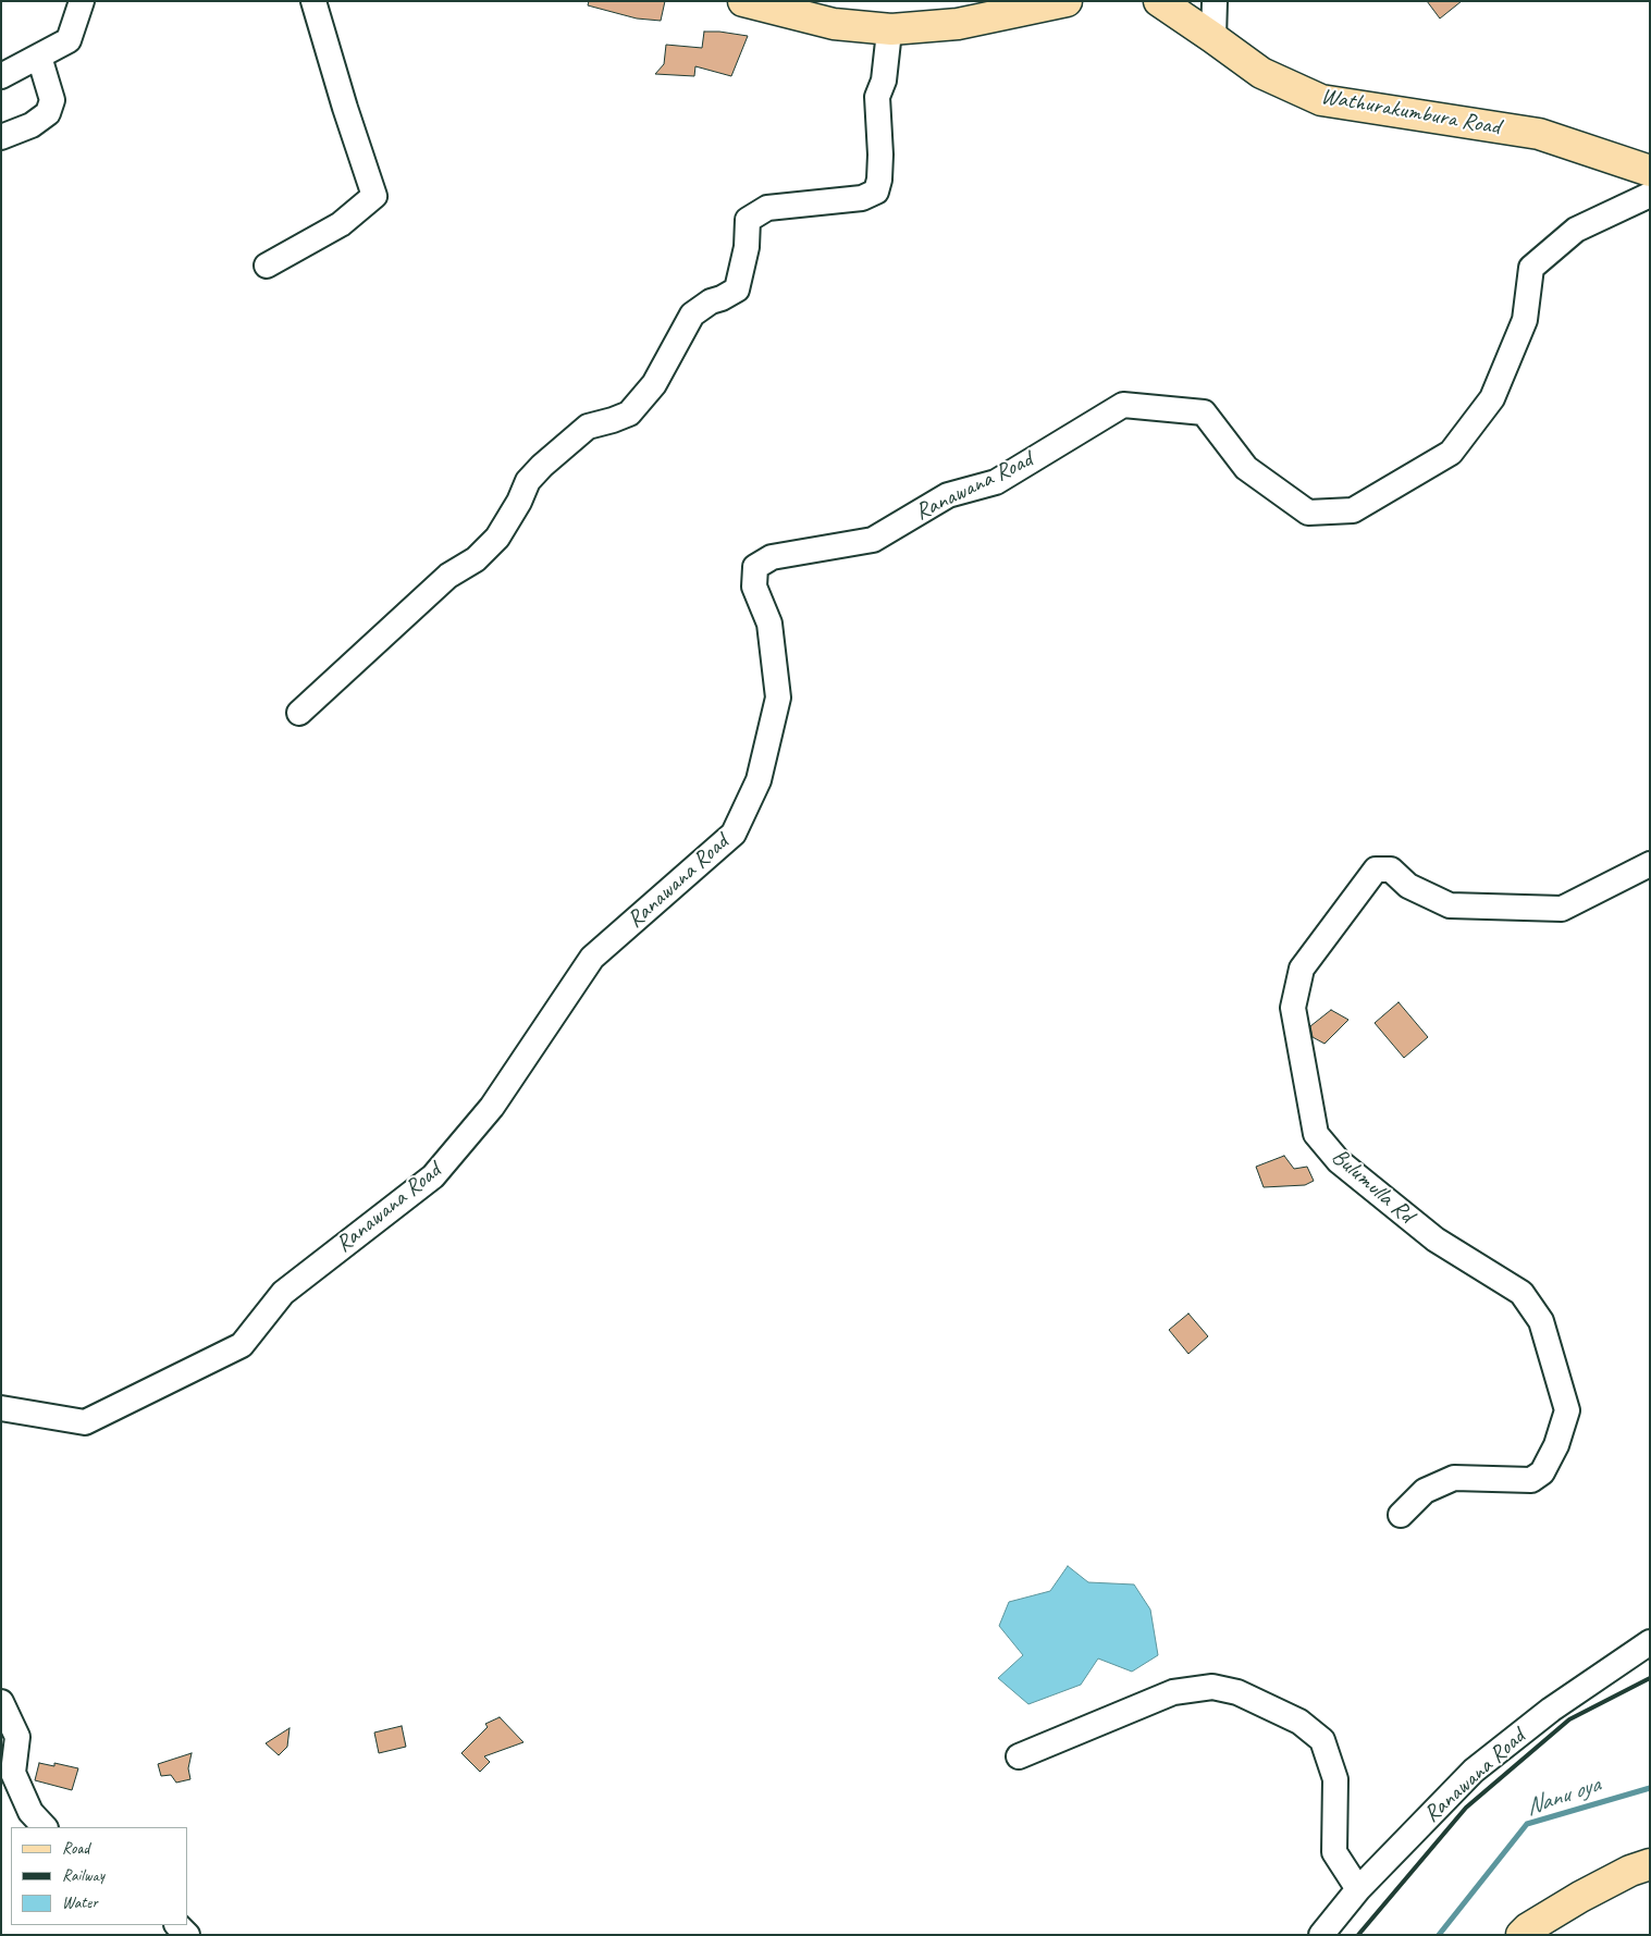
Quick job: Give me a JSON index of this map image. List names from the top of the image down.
{
  "streets": {
    "main road": ["Wathurakumbura Road"],
    "street": ["Ranawana Road", "Bulumulla Rd"]
  },
  "water": ["Nanu oya"],
  "legend": ["Road", "Railway", "Water"]
}
